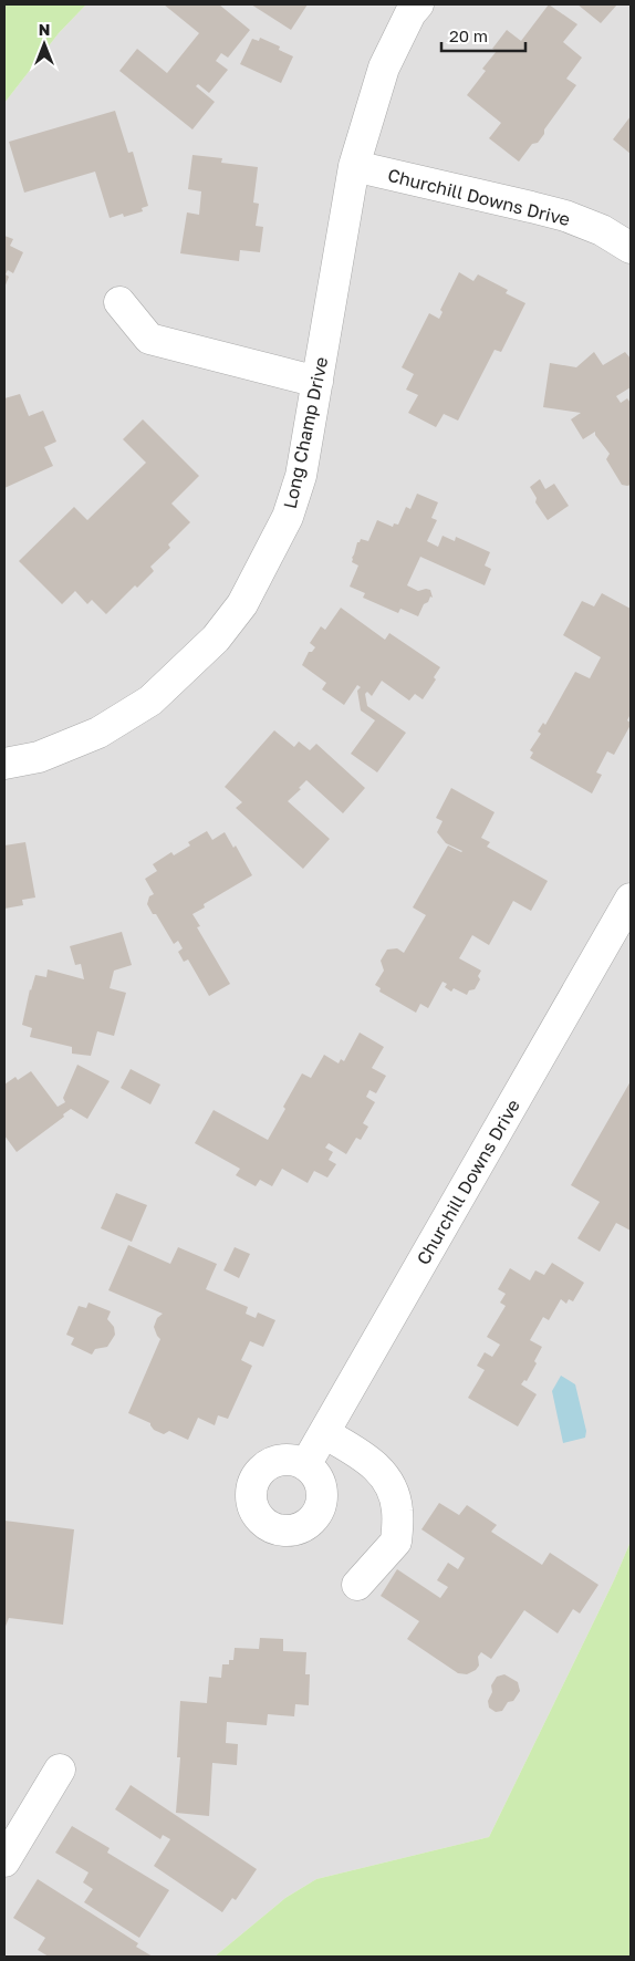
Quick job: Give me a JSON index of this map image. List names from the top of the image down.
{
  "streets": {
    "street": ["Churchill Downs Drive", "Long Champ Drive"]
  },
  "crossings": [
    ["Churchill Downs Drive", "Long Champ Drive"]
  ],
  "scale_bar": "20 m",
  "north": "top"
}
